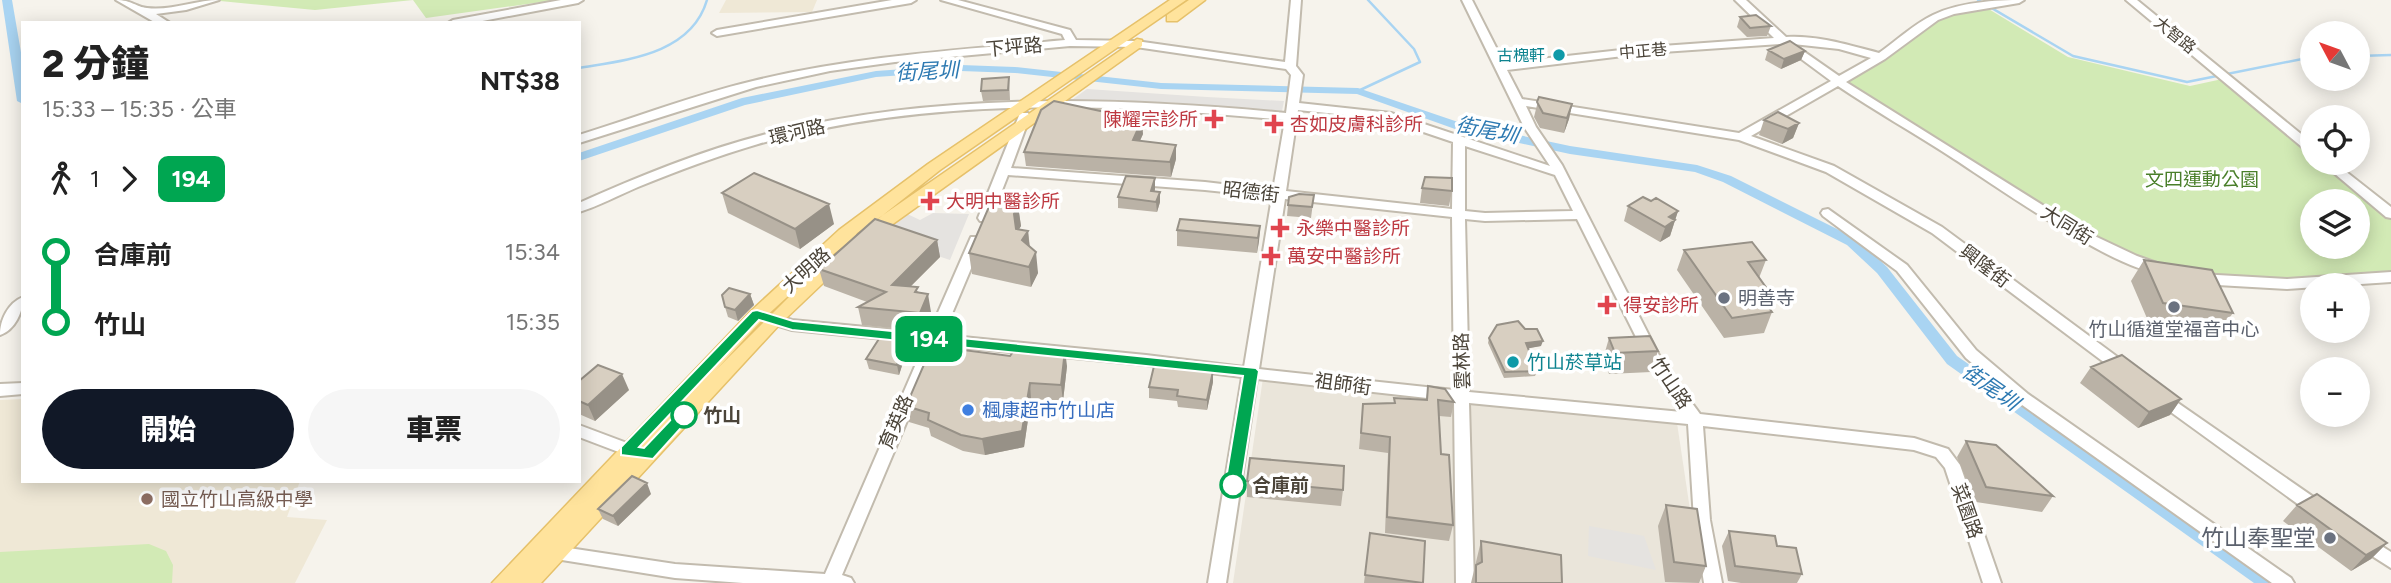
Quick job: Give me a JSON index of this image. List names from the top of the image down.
{
  "streets": {
    "main road": ["大明路"],
    "street": [
      "大智路",
      "下坪路",
      "中正巷",
      "環河路",
      "昭德街",
      "大同街",
      "興隆街",
      "雲林路",
      "竹山路",
      "祖師街",
      "育英路",
      "菜園路"
    ]
  },
  "crossings": [
    ["下坪路", "大明路"],
    ["中正巷", "大同街"],
    ["環河路", "大明路"],
    ["環河路", "育英路"],
    ["昭德街", "雲林路"],
    ["昭德街", "竹山路"],
    ["昭德街", "育英路"],
    ["興隆街", "竹山路"],
    ["大明路", "祖師街"],
    ["大明路", "育英路"],
    ["雲林路", "祖師街"],
    ["竹山路", "祖師街"],
    ["祖師街", "育英路"],
    ["祖師街", "菜園路"]
  ],
  "water": ["街尾圳"],
  "parks": ["文四運動公園"],
  "places": {
    "other": [
      "古槐軒",
      "明善寺",
      "竹山循道堂福音中心",
      "竹山菸草站",
      "楓康超市竹山店",
      "竹山",
      "合庫前",
      "國立竹山高級中學",
      "竹山奉聖堂"
    ],
    "health": [
      "陳耀宗診所",
      "杏如皮膚科診所",
      "大明中醫診所",
      "永樂中醫診所",
      "萬安中醫診所",
      "得安診所"
    ]
  },
  "lines": ["bus line 194"],
  "north": "top left",
  "page": {
    "on_map": "194",
    "map_buttons": ["+", "−"],
    "heading": ["2 分鐘", "15:33 – 15:35 · 公車", "NT$38"],
    "legs": ["1", "194"],
    "list": [
      {
        "name": "合庫前",
        "value": "15:34"
      },
      {
        "name": "竹山",
        "value": "15:35"
      }
    ],
    "buttons": ["開始", "車票"]
  }
}
